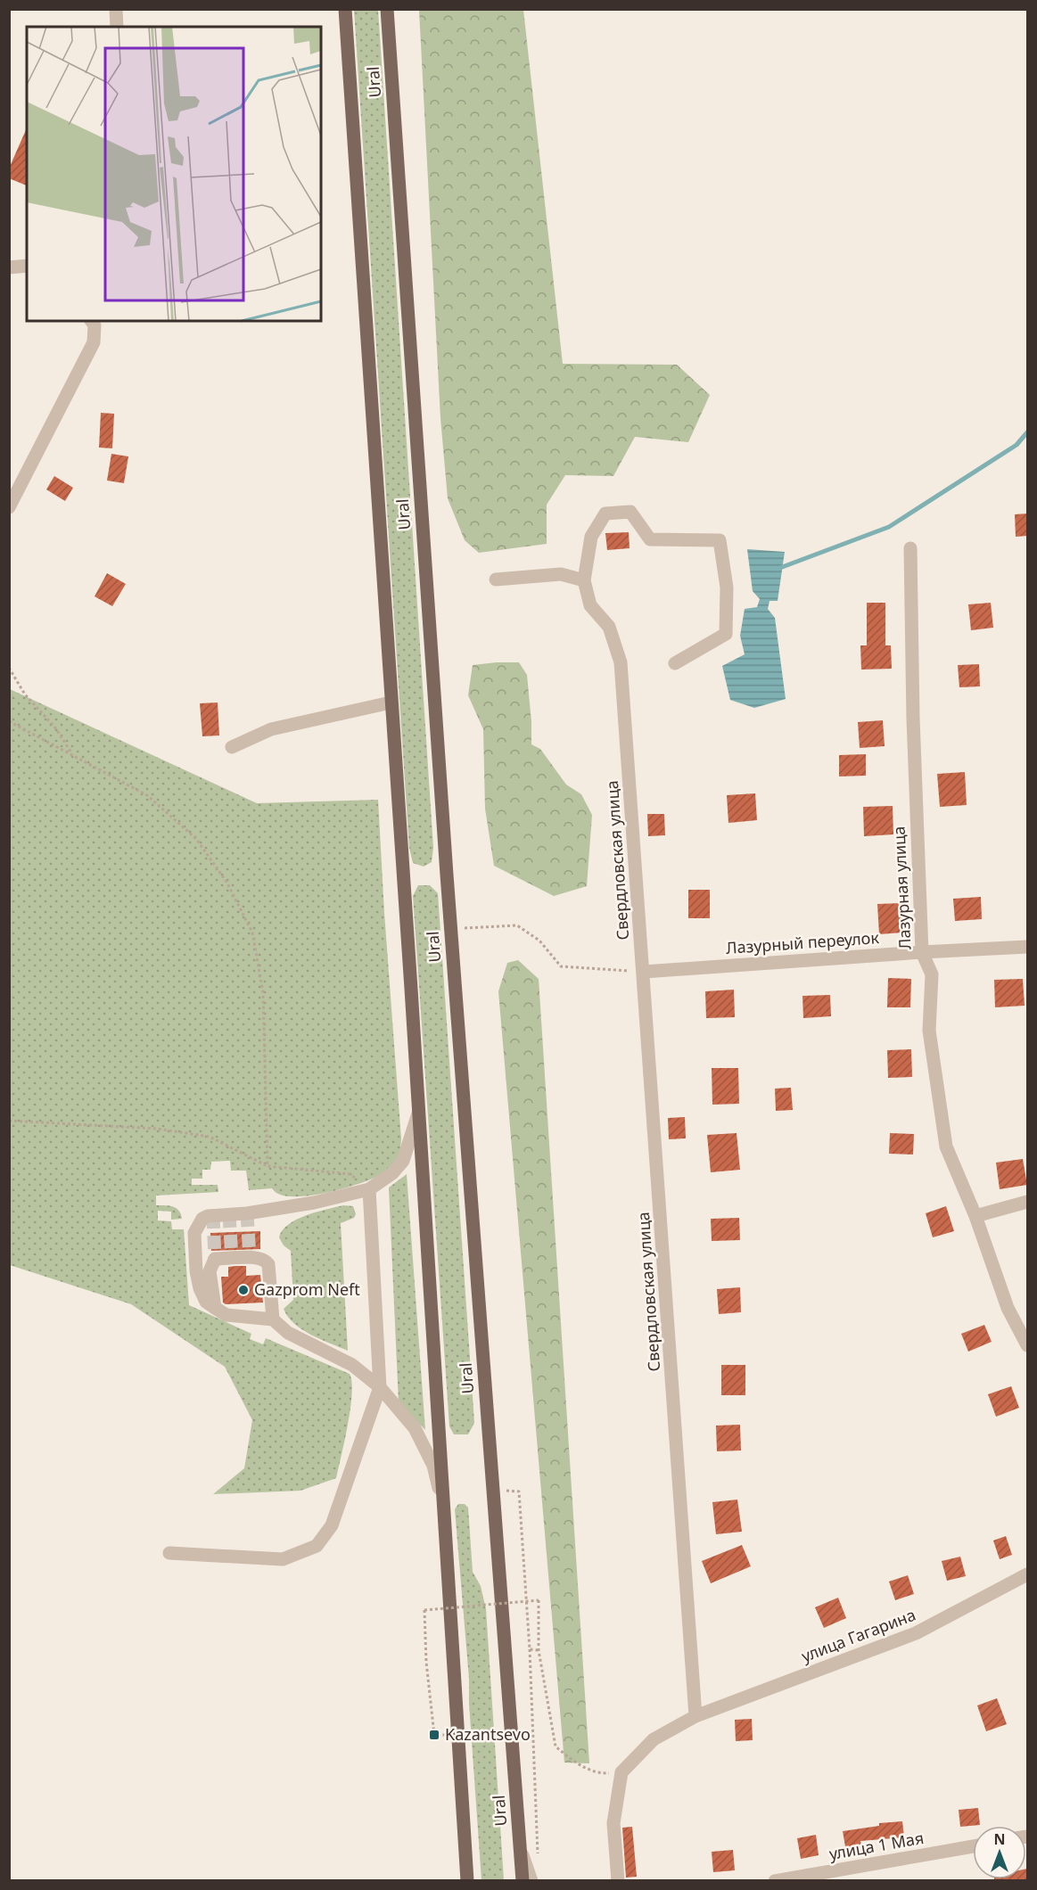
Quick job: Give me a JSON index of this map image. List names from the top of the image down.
{
  "streets": {
    "main road": ["Ural"],
    "street": [
      "Свердловская улица",
      "Лазурная улица",
      "Лазурный переулок",
      "улица Гагарина",
      "улица 1 Мая"
    ]
  },
  "crossings": [
    ["Свердловская улица", "Лазурный переулок"],
    ["Свердловская улица", "улица Гагарина"],
    ["Лазурная улица", "Лазурный переулок"]
  ],
  "places": {
    "other": ["Gazprom Neft"],
    "transit": ["Kazantsevo"]
  },
  "north": "top"
}
